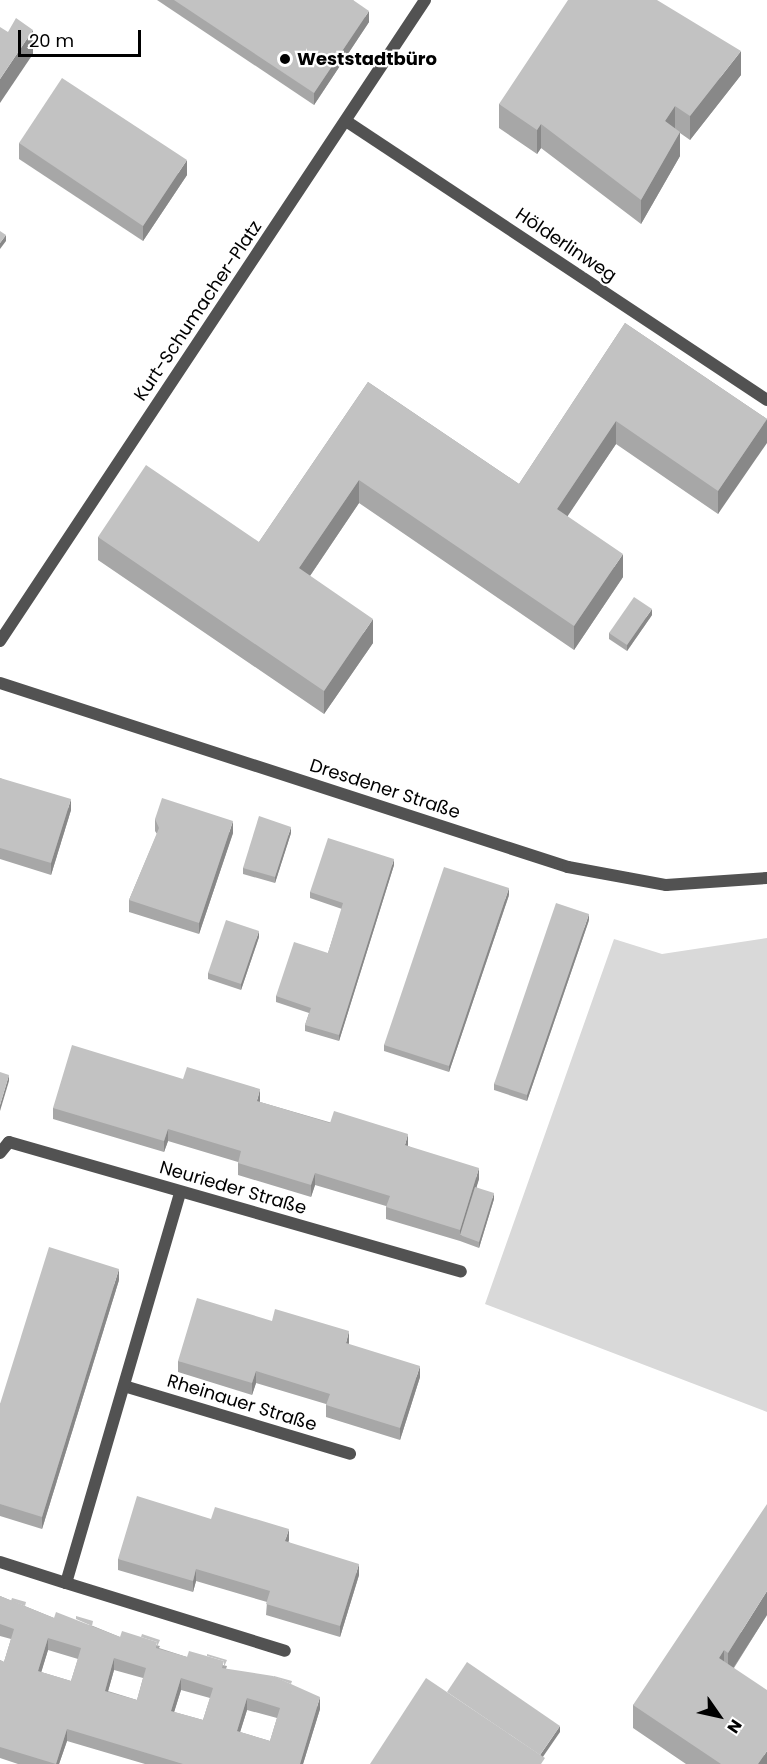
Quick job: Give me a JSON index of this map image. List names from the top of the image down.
{
  "streets": {
    "street": [
      "Hölderlinweg",
      "Kurt-Schumacher-Platz",
      "Dresdener Straße",
      "Neurieder Straße",
      "Rheinauer Straße"
    ]
  },
  "crossings": [
    ["Hölderlinweg", "Kurt-Schumacher-Platz"]
  ],
  "places": ["Weststadtbüro"],
  "scale_bar": "20 m",
  "north": "bottom right"
}
